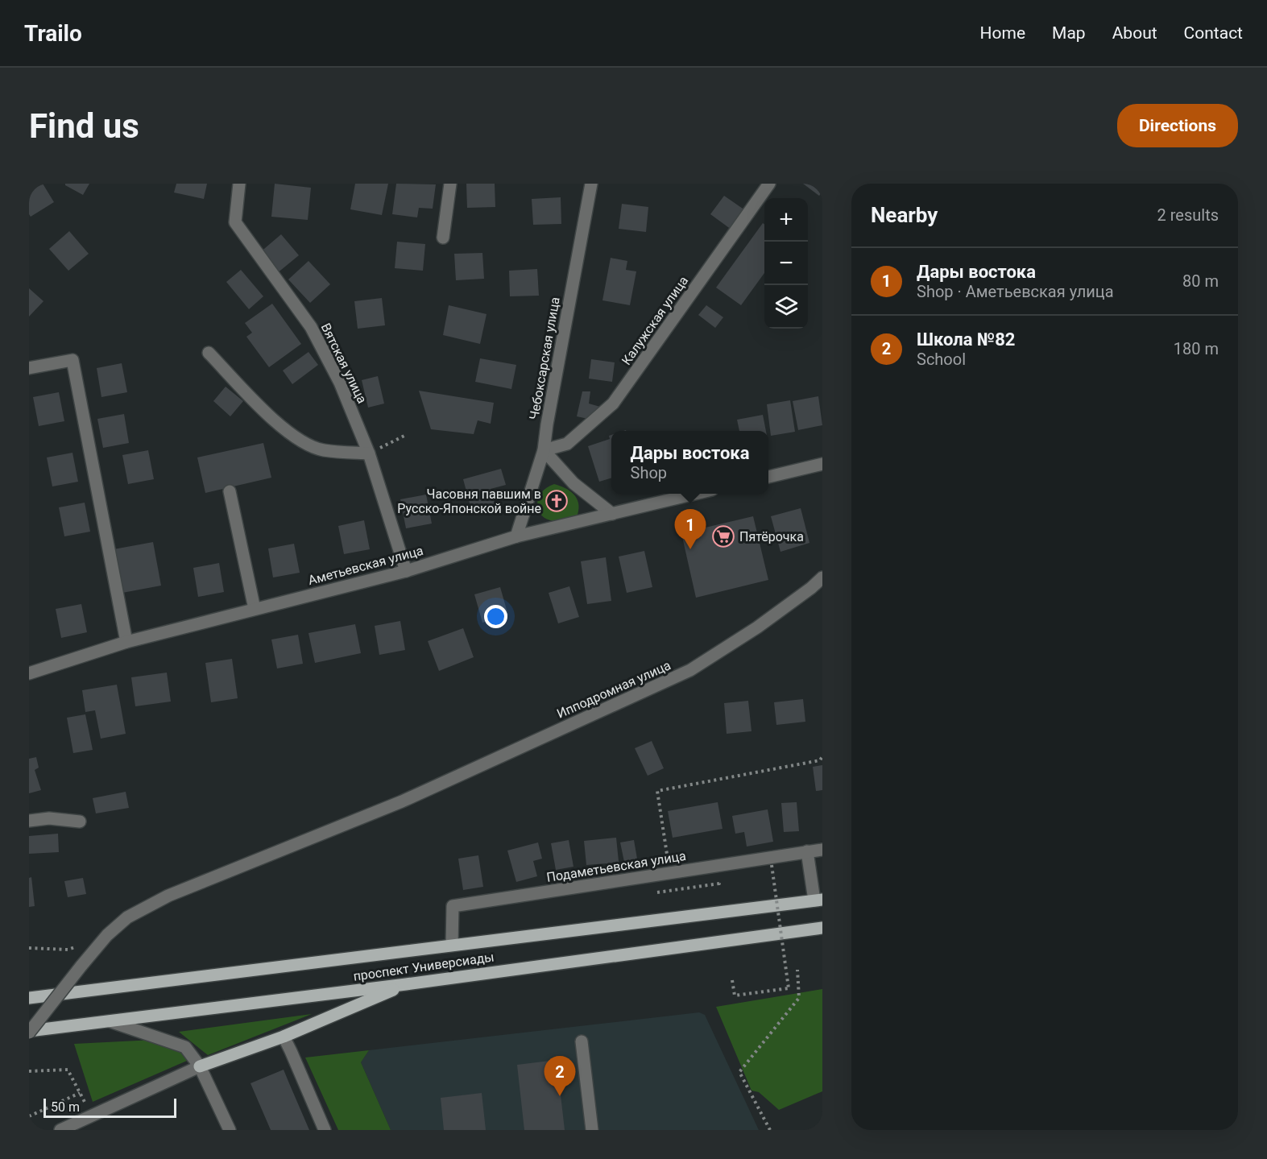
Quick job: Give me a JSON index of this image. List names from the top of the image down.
{
  "streets": {
    "main road": ["проспект Универсиады"],
    "street": [
      "Калужская улица",
      "Чебоксарская улица",
      "Вятская улица",
      "Аметьевская улица",
      "Ипподромная улица",
      "Подаметьевская улица"
    ]
  },
  "crossings": [
    ["Калужская улица", "Чебоксарская улица"],
    ["Чебоксарская улица", "Аметьевская улица"],
    ["Вятская улица", "Аметьевская улица"],
    ["Ипподромная улица", "проспект Универсиады"],
    ["Подаметьевская улица", "проспект Универсиады"]
  ],
  "places": {
    "church": ["Часовня павшим в Русско-Японской войне"],
    "supermarket": ["Пятёрочка"]
  },
  "scale_bar": "50 m",
  "page": {
    "header": "Trailo",
    "nav": [
      "Home",
      "Map",
      "About",
      "Contact"
    ],
    "buttons": "Directions",
    "title": "Find us",
    "heading": ["Nearby", "2 results"],
    "map_buttons": ["+", "−"],
    "list": [
      {
        "mark": "1",
        "name": "Дары востока",
        "note": "Shop · Аметьевская улица",
        "value": "80 m"
      },
      {
        "mark": "2",
        "name": "Школа №82",
        "note": "School",
        "value": "180 m"
      }
    ],
    "popup": ["Дары востока", "Shop"],
    "pins": ["1", "2"],
    "scale": "50 m"
  }
}
